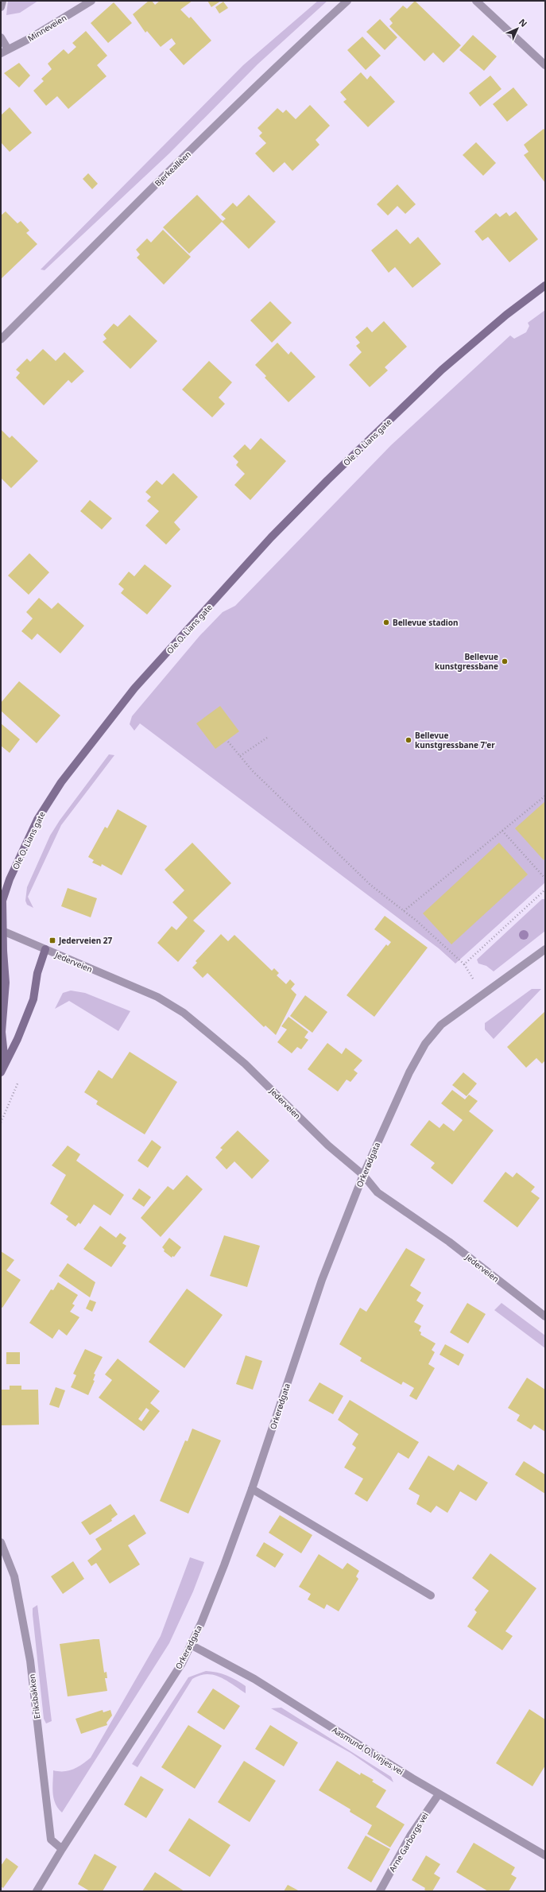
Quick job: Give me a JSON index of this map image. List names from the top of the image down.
{
  "streets": {
    "street": [
      "Minneveien",
      "Bjerkeallèen",
      "Ole O. Lians gate",
      "Jederveien",
      "Orkerødgata",
      "Eriksbakken",
      "Aasmund O. Vinjes vei",
      "Arne Garborgs vei"
    ]
  },
  "crossings": [
    ["Ole O. Lians gate", "Jederveien"],
    ["Jederveien", "Orkerødgata"],
    ["Orkerødgata", "Eriksbakken"],
    ["Orkerødgata", "Aasmund O. Vinjes vei"],
    ["Aasmund O. Vinjes vei", "Arne Garborgs vei"]
  ],
  "places": {
    "other": ["Bellevue stadion", "Bellevue kunstgressbane", "Bellevue kunstgressbane 7'er"],
    "transit": ["Jederveien 27"]
  },
  "north": "top right"
}
